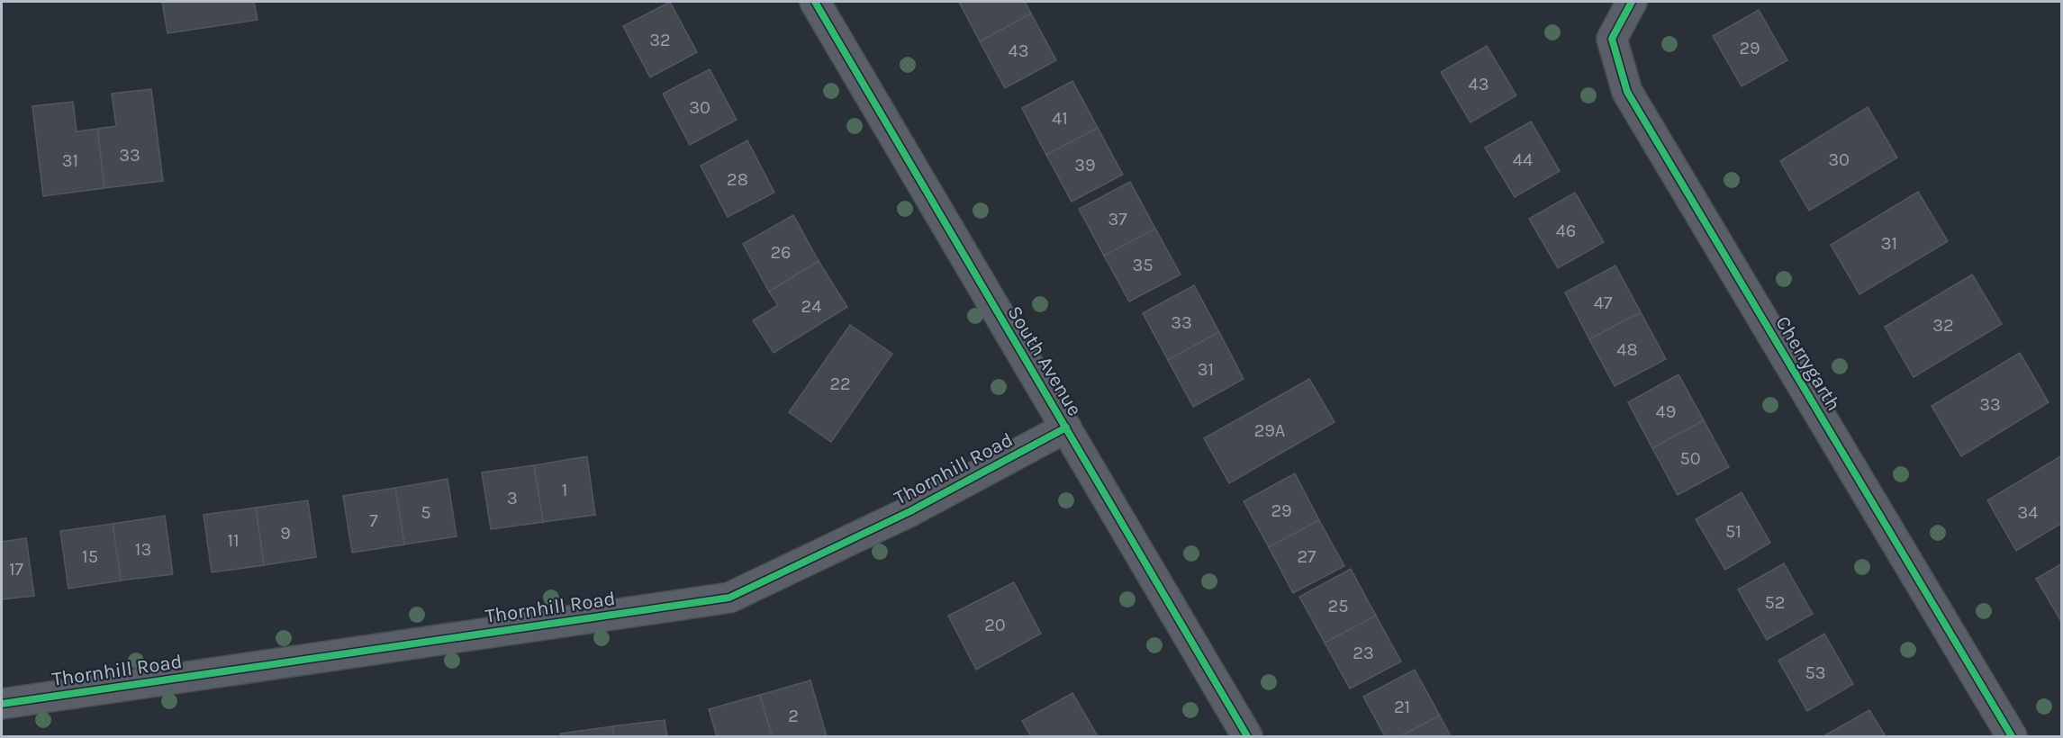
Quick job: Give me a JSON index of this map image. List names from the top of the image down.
{
  "streets": {
    "street": ["South Avenue", "Cherrygarth", "Thornhill Road"]
  },
  "crossings": [
    ["South Avenue", "Thornhill Road"]
  ],
  "house_numbers": [
    "32",
    "29",
    "43",
    "43",
    "30",
    "41",
    "33",
    "44",
    "30",
    "31",
    "39",
    "28",
    "37",
    "46",
    "31",
    "26",
    "35",
    "47",
    "24",
    "33",
    "32",
    "48",
    "31",
    "22",
    "33",
    "49",
    "29A",
    "50",
    "1",
    "3",
    "29",
    "5",
    "34",
    "7",
    "51",
    "9",
    "11",
    "13",
    "15",
    "27",
    "17",
    "52",
    "25",
    "20",
    "23",
    "53",
    "21",
    "2"
  ]
}
